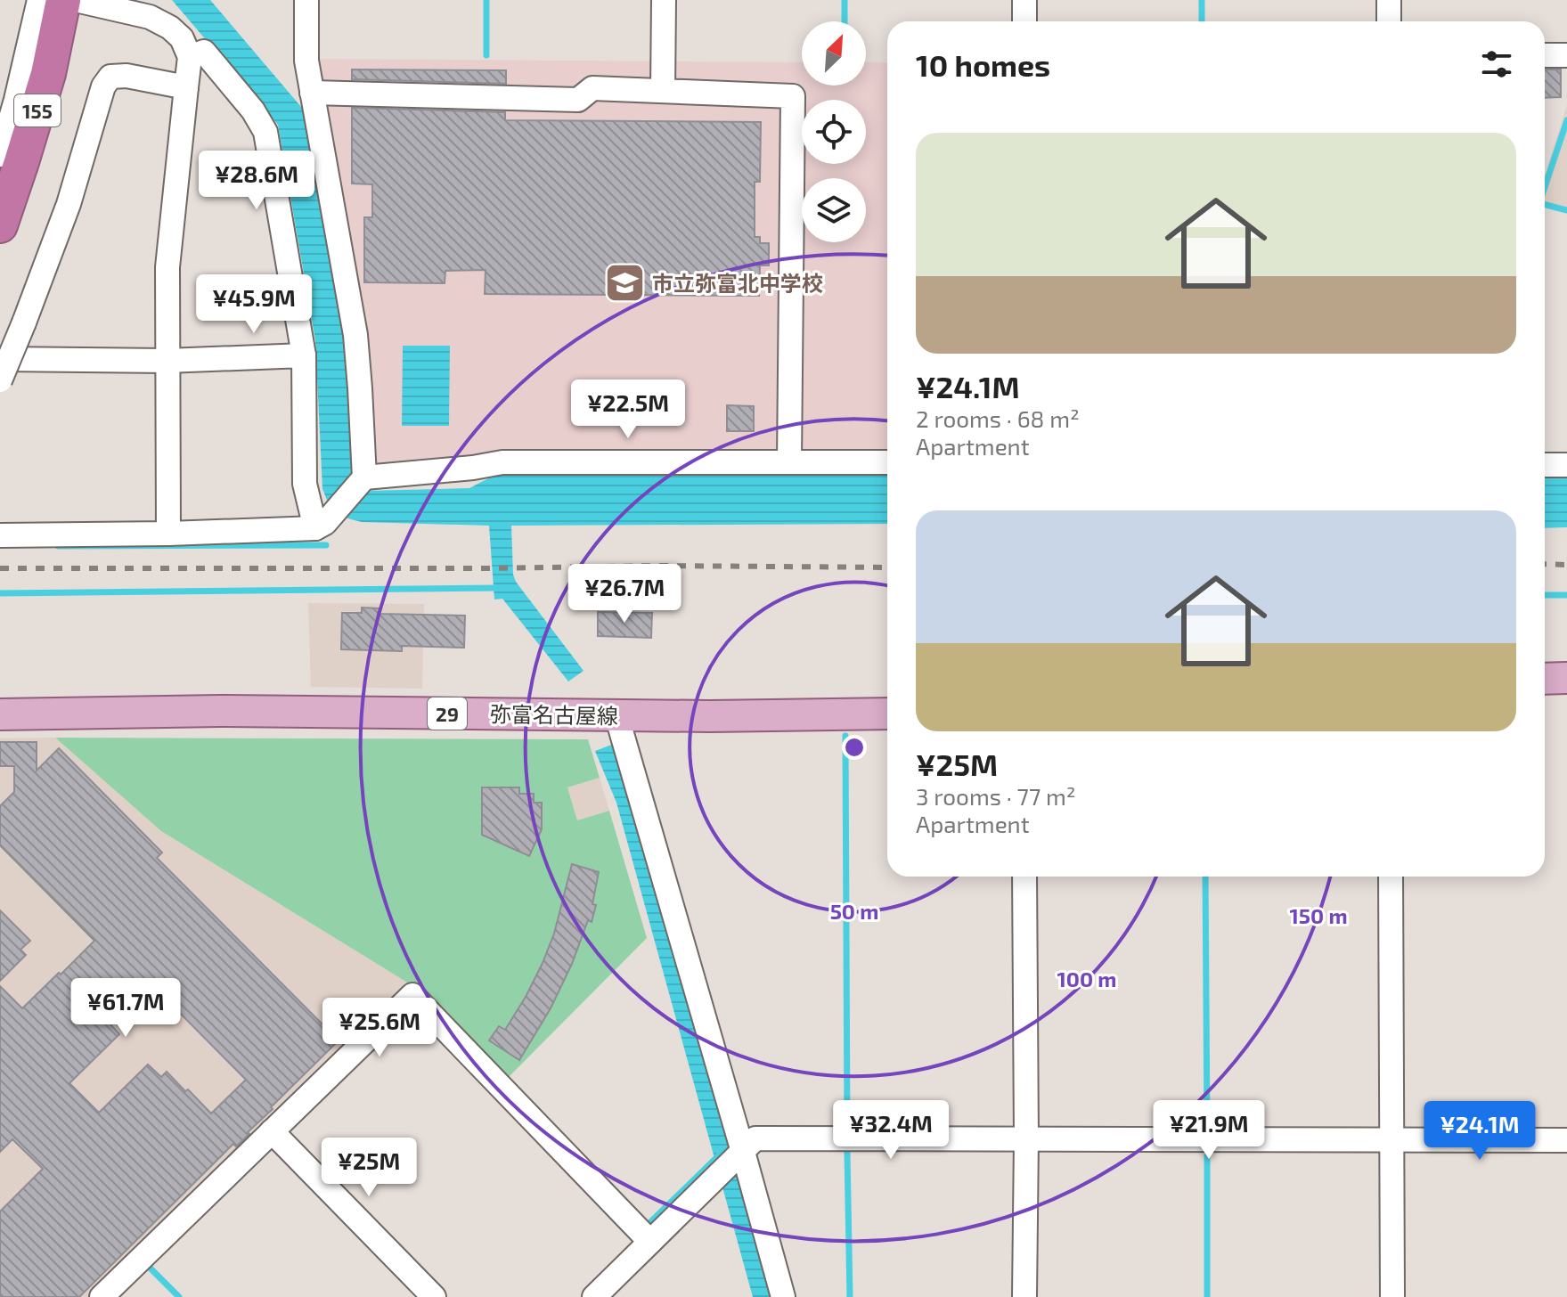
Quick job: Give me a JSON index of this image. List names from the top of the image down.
{
  "streets": {
    "highway": ["155"],
    "main road": ["29", "弥富名古屋線"]
  },
  "places": {
    "school or university": ["市立弥富北中学校"]
  },
  "north": "top right",
  "page": {
    "heading": "10 homes",
    "list": [
      {
        "name": "¥24.1M",
        "note": "2 rooms · 68 m² · Apartment"
      },
      {
        "name": "¥25M",
        "note": "3 rooms · 77 m² · Apartment"
      }
    ],
    "price": [
      "¥28.6M",
      "¥45.9M",
      "¥22.5M",
      "¥26.7M",
      "¥61.7M",
      "¥25.6M",
      "¥32.4M",
      "¥21.9M",
      "¥24.1M",
      "¥25M"
    ]
  },
  "rings": ["50 m", "150 m", "100 m"]
}
